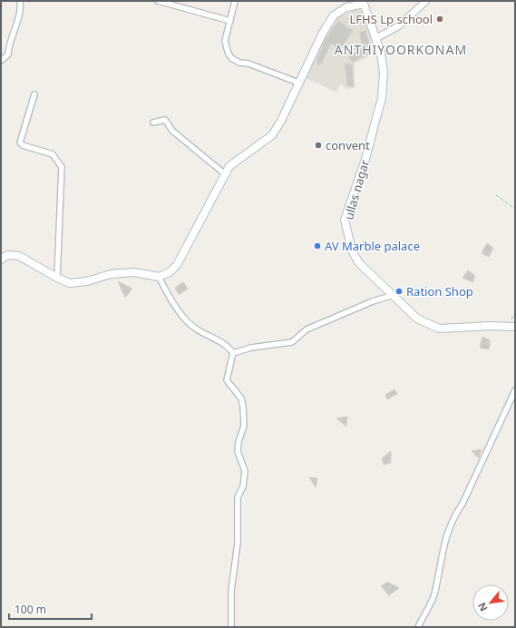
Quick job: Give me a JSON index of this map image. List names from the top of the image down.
{
  "streets": {
    "main road": ["ullas nagar"]
  },
  "districts": ["ANTHIYOORKONAM"],
  "places": [
    "LFHS Lp school",
    "convent",
    "AV Marble palace",
    "Ration Shop"
  ],
  "scale_bar": "100 m",
  "north": "bottom left"
}
